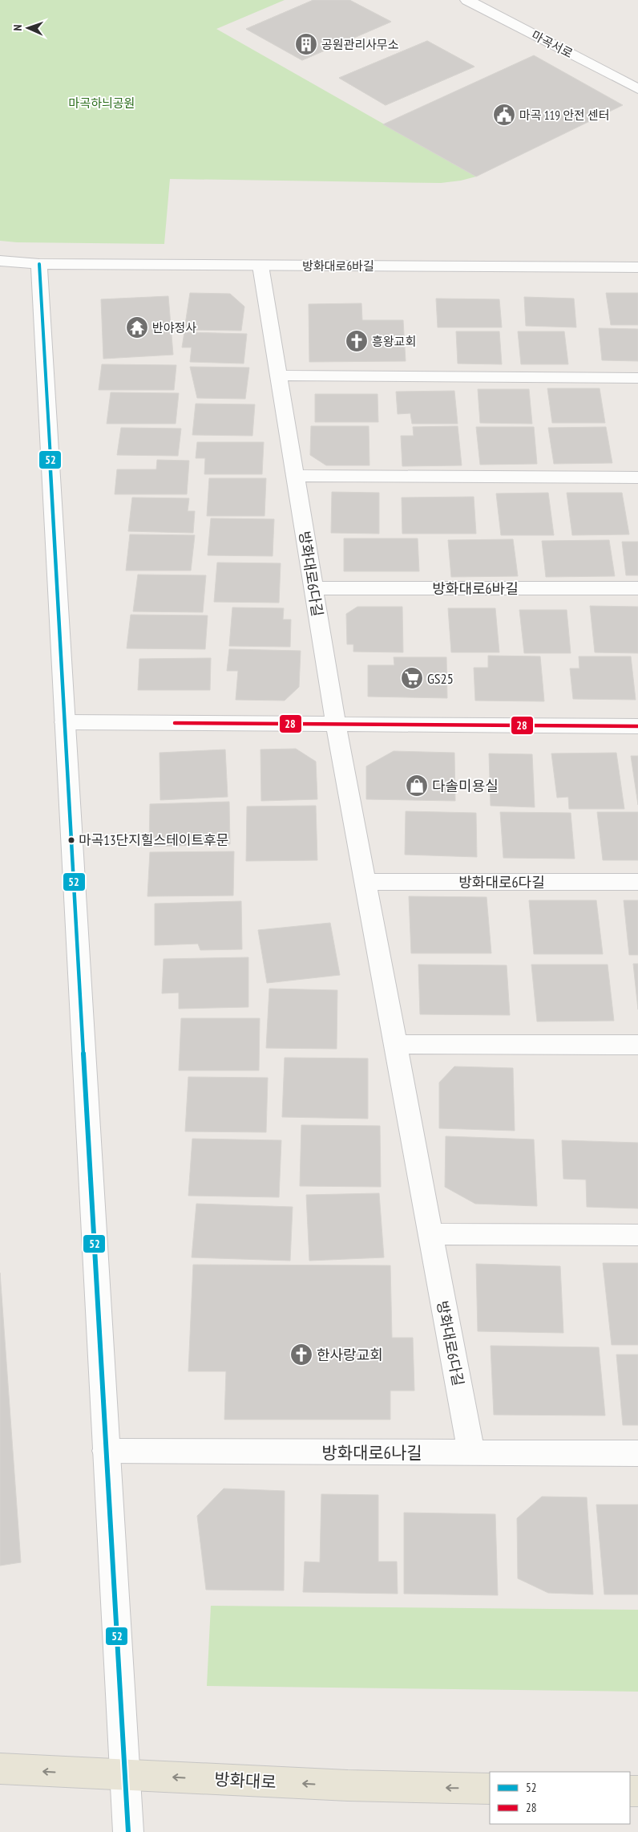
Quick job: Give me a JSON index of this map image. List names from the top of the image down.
{
  "streets": {
    "main road": ["방화대로"],
    "street": [
      "마곡서로",
      "방화대로6바길",
      "방화대로6다길",
      "방화대로6나길"
    ]
  },
  "crossings": [
    ["방화대로6바길", "방화대로6다길"],
    ["방화대로6다길", "방화대로6나길"]
  ],
  "one_way": ["방화대로"],
  "parks": ["마곡하늬공원"],
  "places": {
    "building": ["공원관리사무소"],
    "public building": ["마곡 119 안전 센터"],
    "temple": ["반야정사"],
    "church": ["흥왕교회", "한사랑교회"],
    "supermarket": ["GS25"],
    "shop": ["다솔미용실"],
    "other": ["마곡13단지힐스테이트후문"]
  },
  "lines": ["transit line 52", "transit line 28"],
  "legend": ["52", "28"],
  "north": "left"
}
